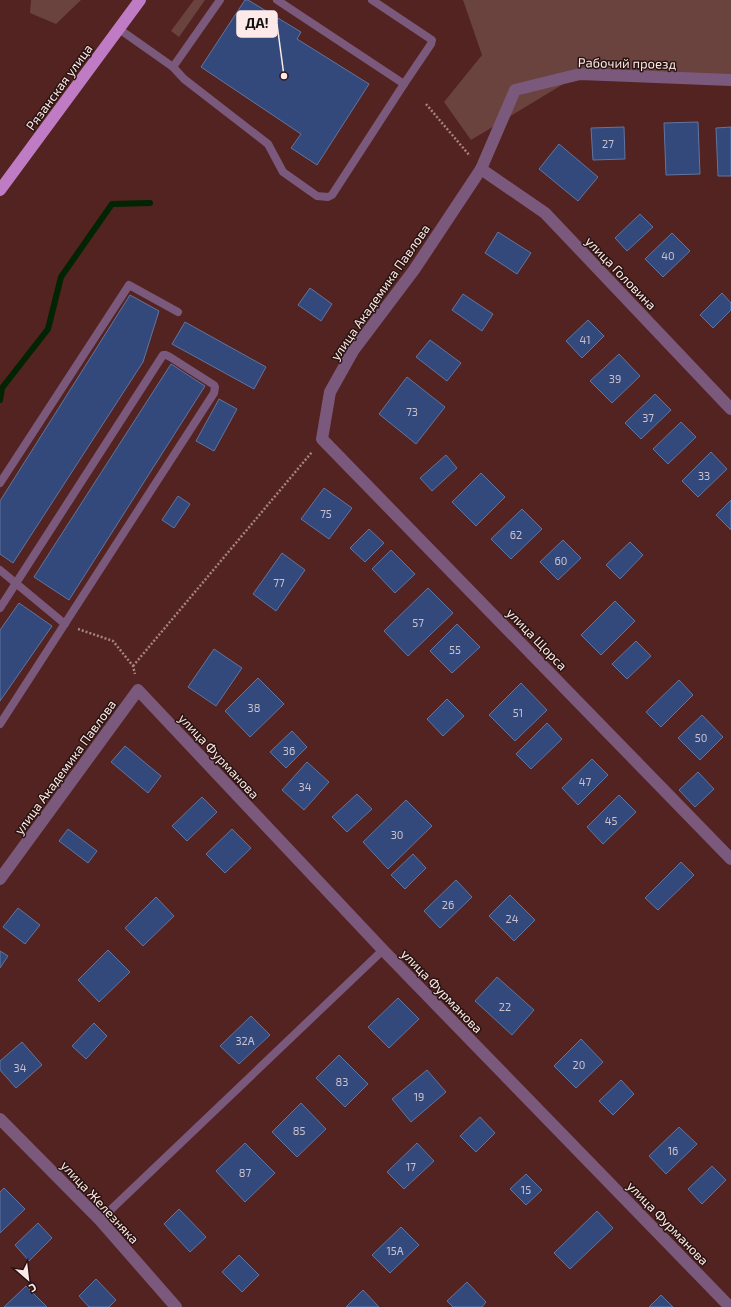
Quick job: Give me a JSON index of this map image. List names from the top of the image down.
{
  "streets": {
    "main road": ["Рязанская улица"],
    "street": [
      "Рабочий проезд",
      "улица Головина",
      "улица Академика Павлова",
      "улица Щорса",
      "улица Фурманова",
      "улица Железняка"
    ]
  },
  "crossings": [
    ["Рабочий проезд", "улица Головина"],
    ["Рабочий проезд", "улица Академика Павлова"],
    ["улица Головина", "улица Академика Павлова"],
    ["улица Академика Павлова", "улица Щорса"],
    ["улица Академика Павлова", "улица Фурманова"]
  ],
  "places": ["ДА!"],
  "house_numbers": [
    "27",
    "40",
    "41",
    "39",
    "73",
    "37",
    "33",
    "75",
    "62",
    "60",
    "77",
    "57",
    "55",
    "38",
    "51",
    "50",
    "36",
    "47",
    "34",
    "45",
    "30",
    "26",
    "24",
    "22",
    "32А",
    "20",
    "34",
    "83",
    "19",
    "85",
    "16",
    "17",
    "87",
    "15",
    "15А"
  ],
  "north": "bottom right"
}
